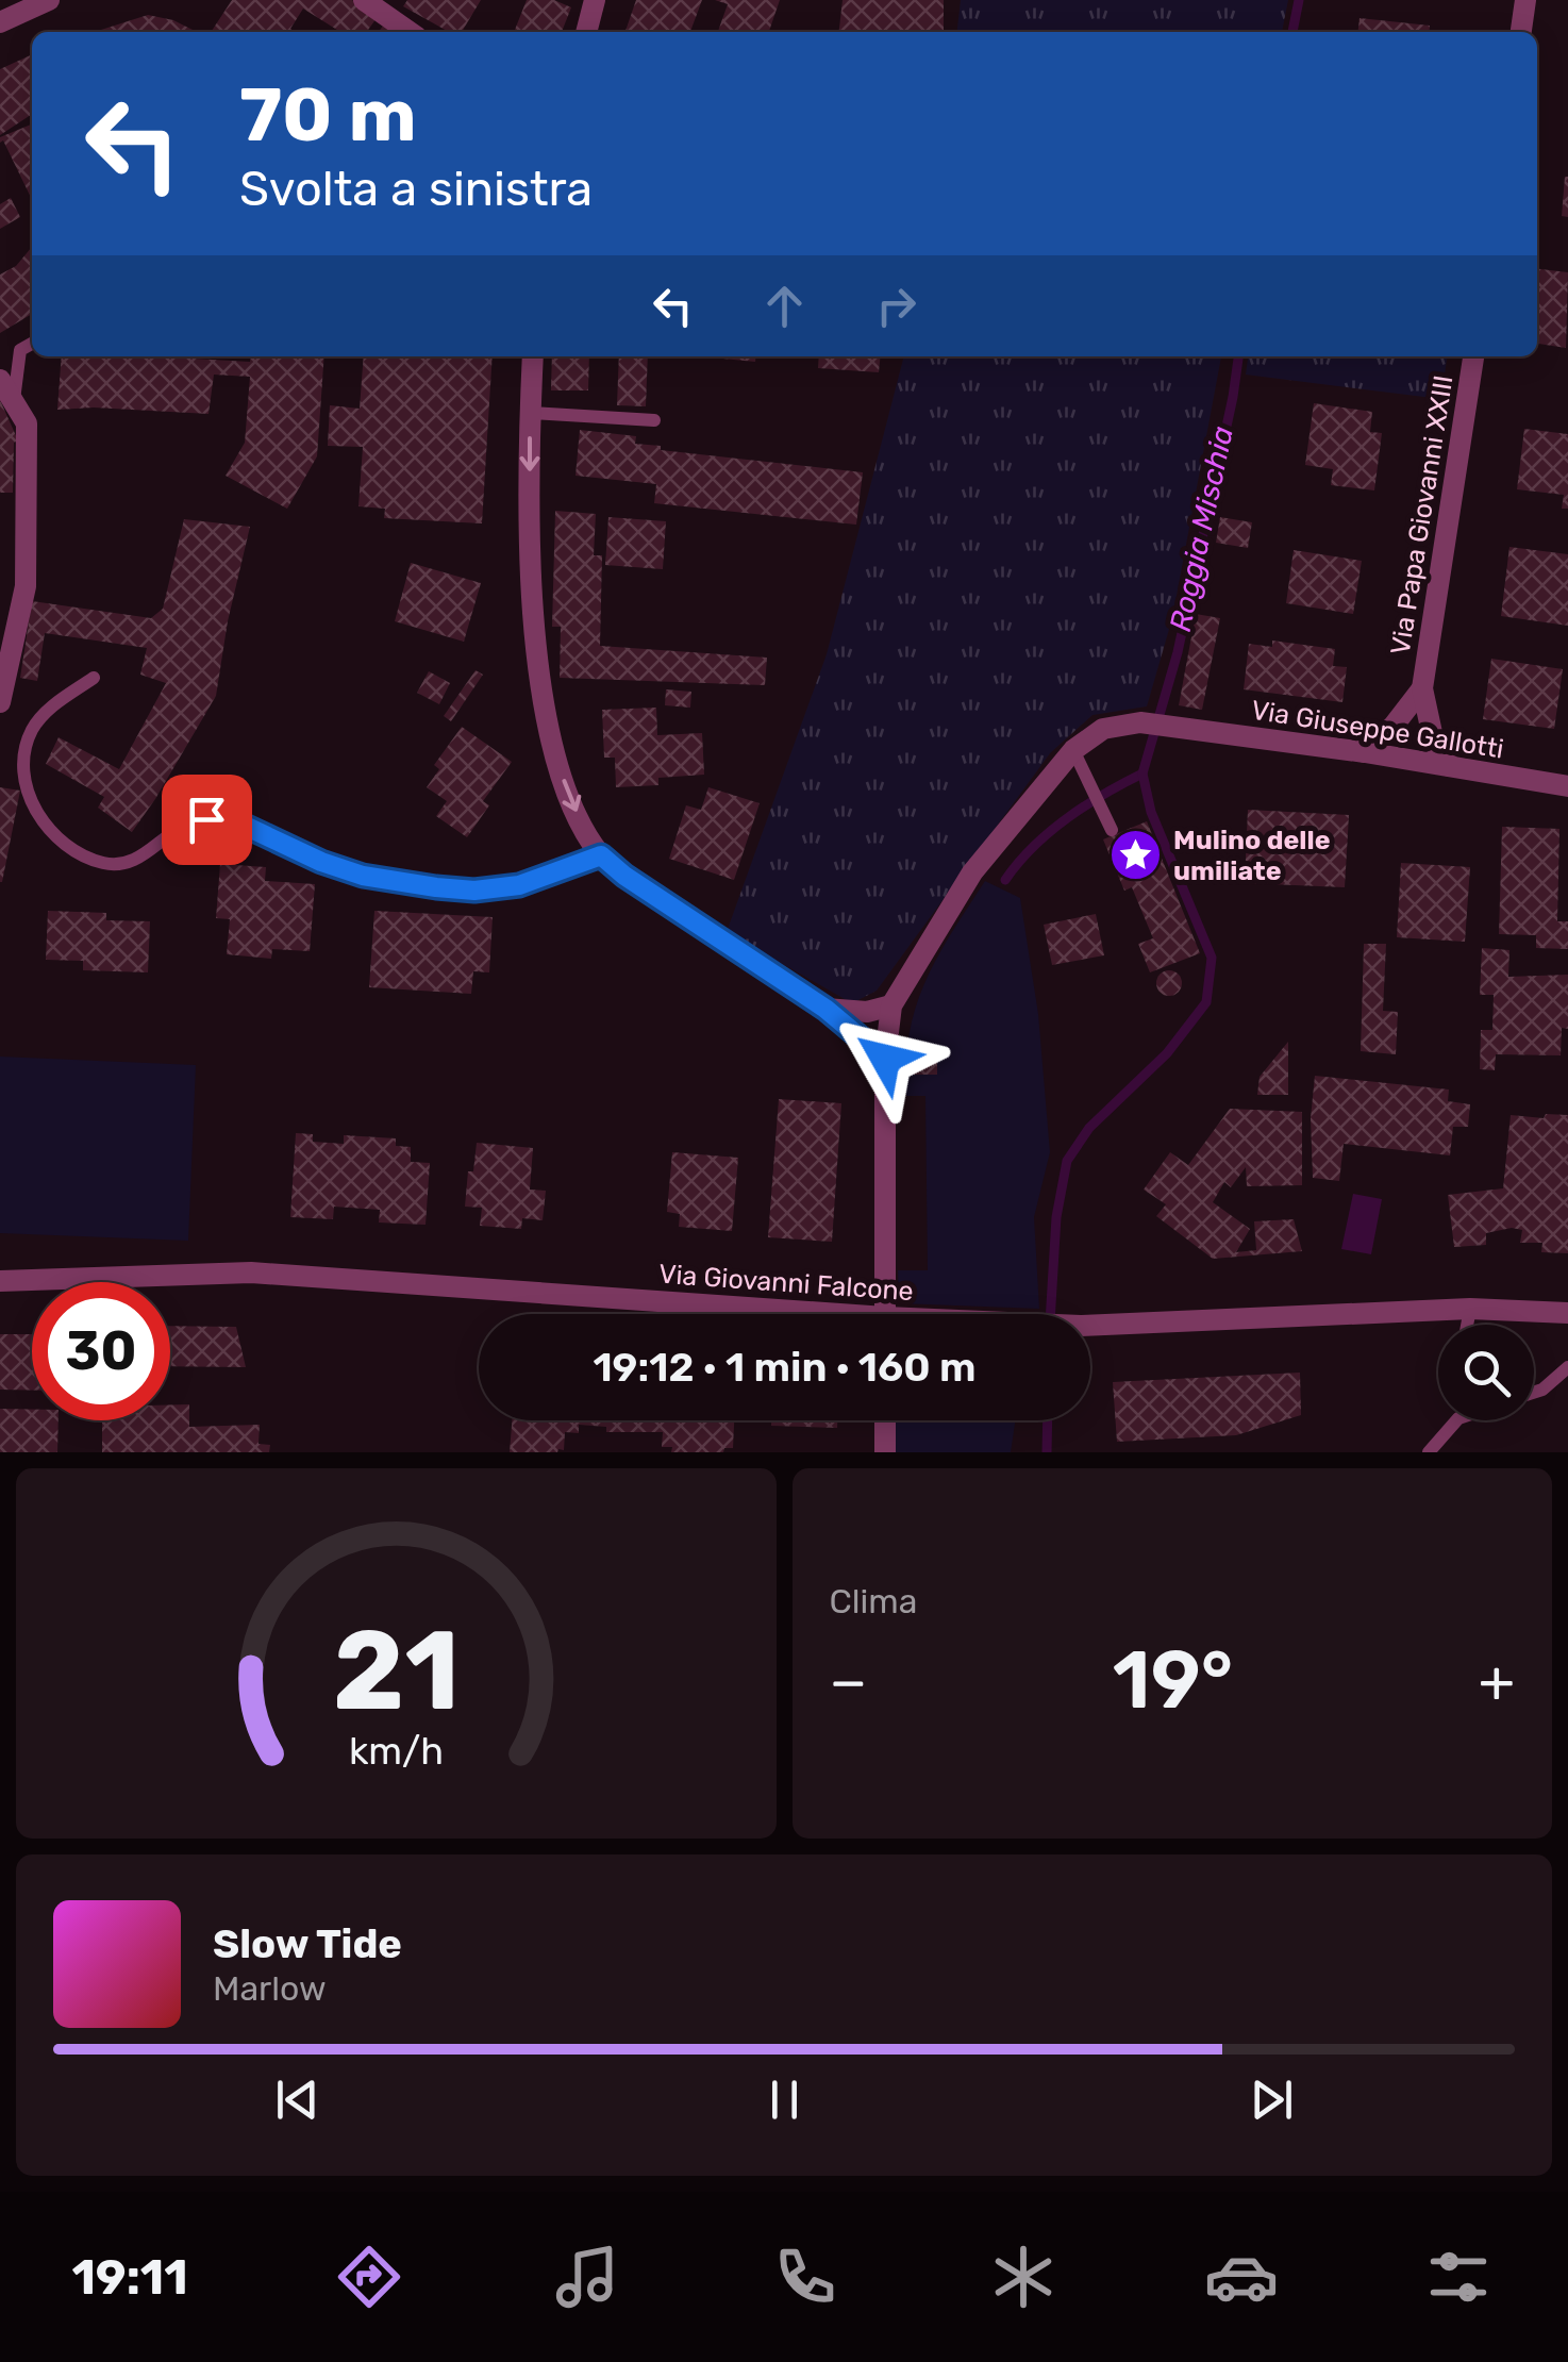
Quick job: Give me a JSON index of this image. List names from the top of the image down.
{
  "streets": {
    "street": ["Via Papa Giovanni XXIII", "Via Giuseppe Gallotti", "Via Giovanni Falcone"]
  },
  "water": ["Roggia Mischia"],
  "places": {
    "place": ["Mulino delle umiliate"]
  },
  "page": {
    "turn": ["70 m", "Svolta a sinistra"],
    "limit": "30",
    "trip": "19:12 · 1 min · 160 m",
    "tile": "Clima",
    "heat": ["−", "19°", "+"],
    "song": ["Slow Tide", "Marlow"],
    "tabs": "19:11",
    "gauge": ["21", "km/h"]
  }
}
